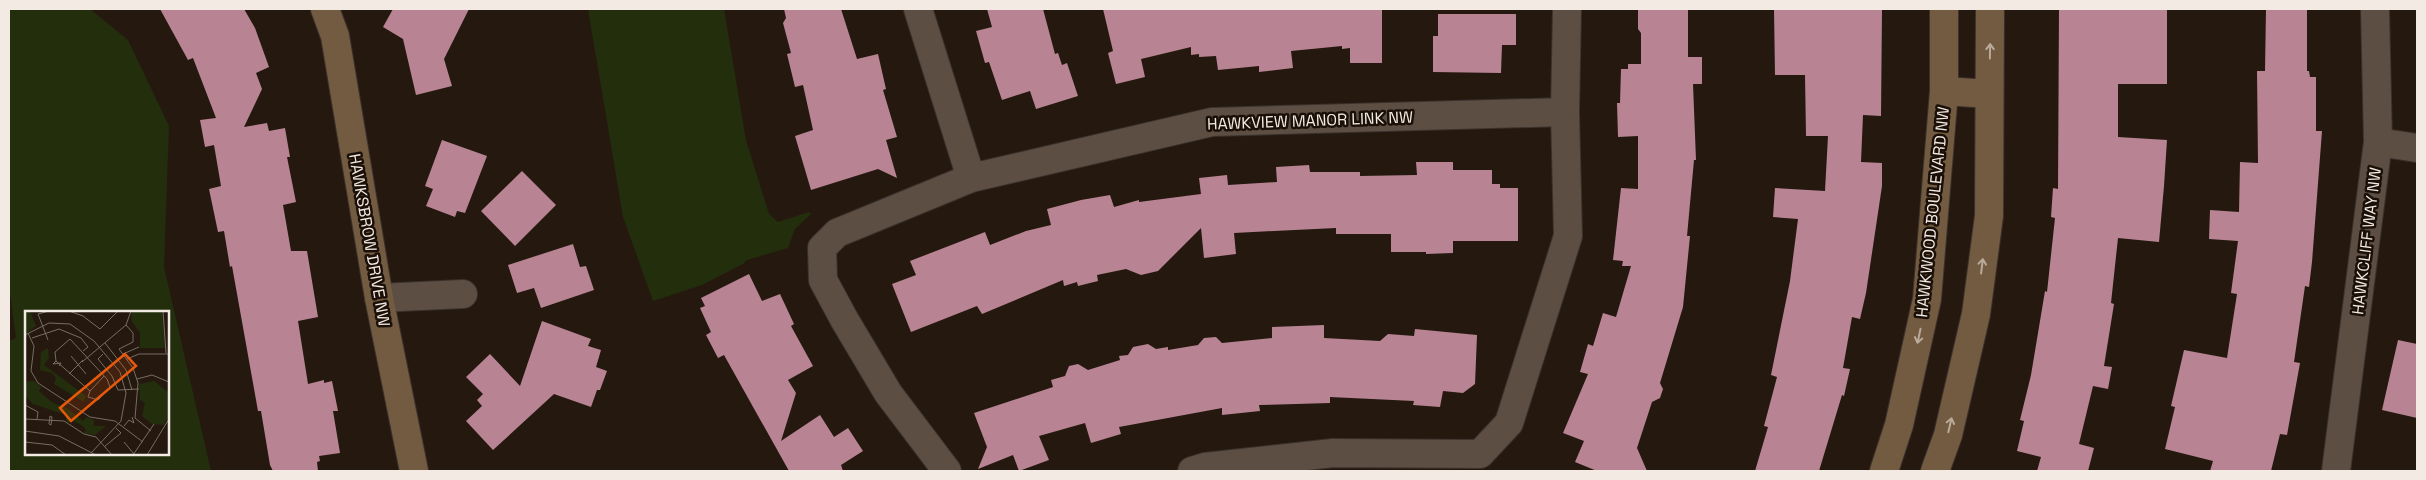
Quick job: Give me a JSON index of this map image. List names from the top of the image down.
{
  "streets": {
    "street": [
      "HAWKVIEW MANOR LINK NW",
      "HAWKWOOD BOULEVARD NW",
      "HAWKSBROW DRIVE NW",
      "HAWKCLIFF WAY NW"
    ]
  }
}
